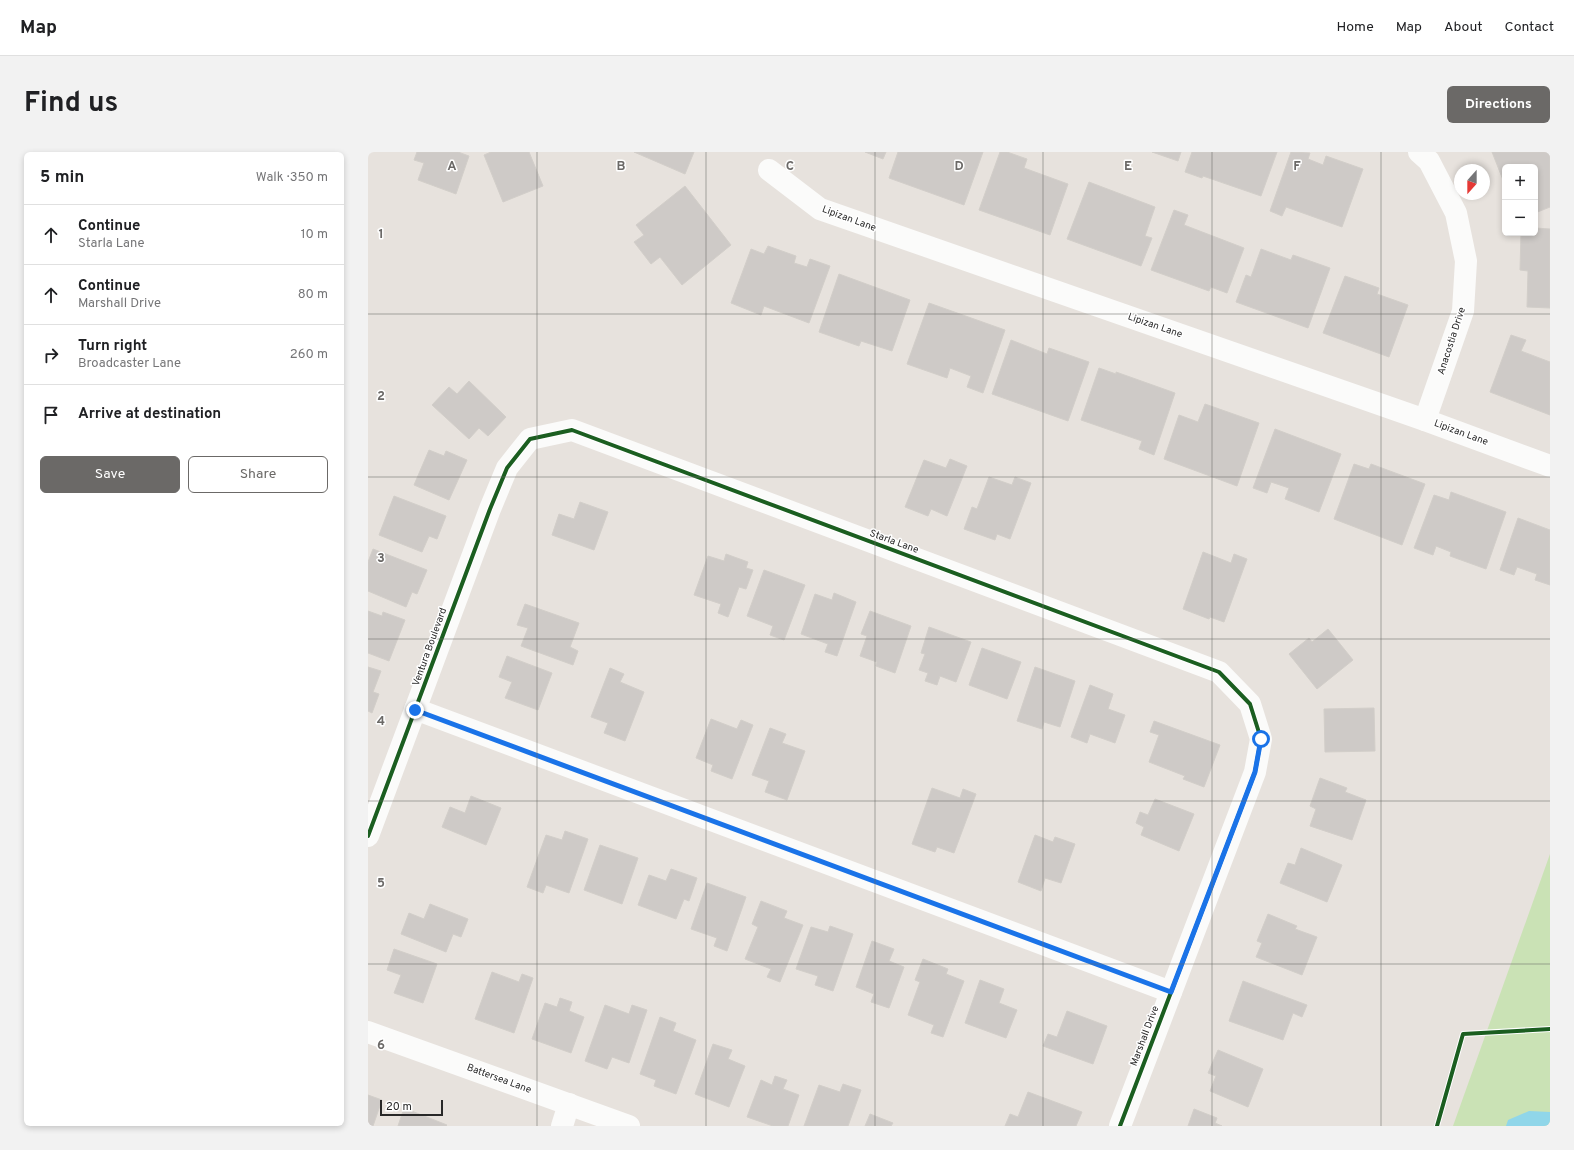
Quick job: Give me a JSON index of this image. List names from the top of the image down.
{
  "streets": {
    "street": [
      "Lipizan Lane",
      "Anacostia Drive",
      "Starla Lane",
      "Ventura Boulevard",
      "Marshall Drive",
      "Battersea Lane"
    ]
  },
  "crossings": [
    ["Lipizan Lane", "Anacostia Drive"],
    ["Starla Lane", "Ventura Boulevard"],
    ["Starla Lane", "Marshall Drive"]
  ],
  "scale_bar": "20 m",
  "north": "bottom",
  "page": {
    "header": "Map",
    "nav": [
      "Home",
      "Map",
      "About",
      "Contact"
    ],
    "title": "Find us",
    "buttons": [
      "Directions",
      ["Save", "Share"]
    ],
    "heading": ["5 min", "Walk · 350 m"],
    "map_buttons": ["+", "−"],
    "list": [
      ["Continue", "Starla Lane", "10 m"],
      ["Continue", "Marshall Drive", "80 m"],
      ["Turn right", "Broadcaster Lane", "260 m"],
      "Arrive at destination"
    ],
    "scale": "20 m"
  },
  "grid": {
    "columns": [
      "A",
      "B",
      "C",
      "D",
      "E",
      "F"
    ],
    "rows": [
      "1",
      "2",
      "3",
      "4",
      "5",
      "6"
    ]
  }
}
